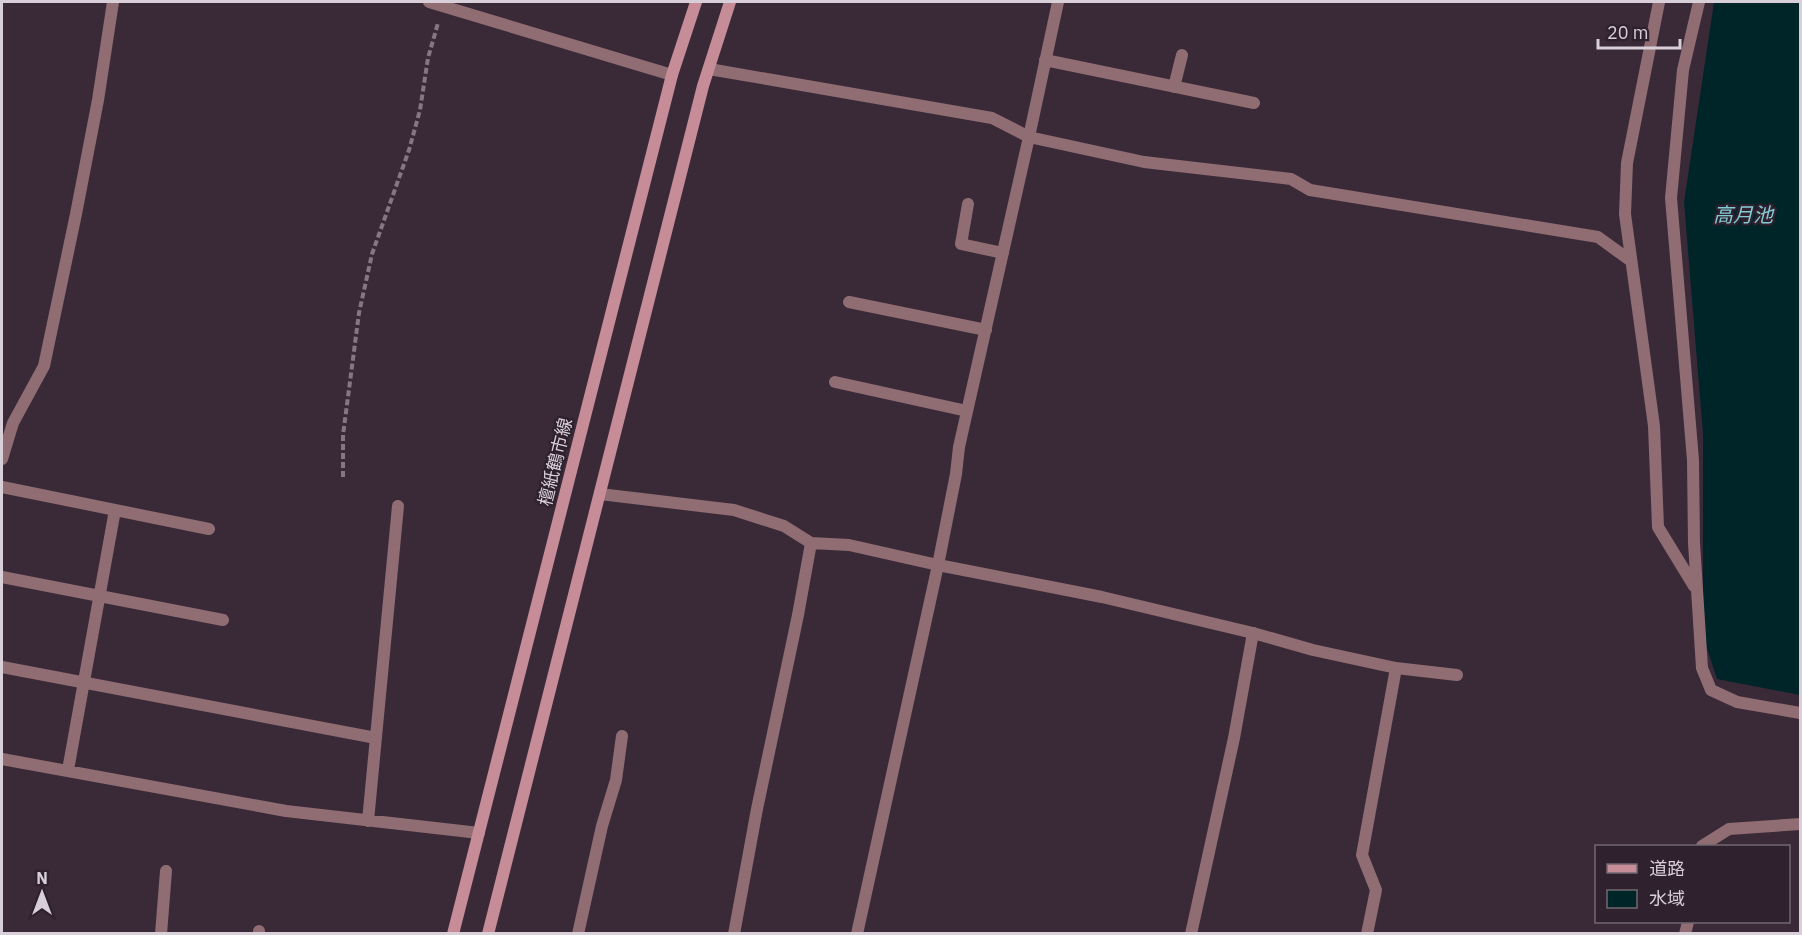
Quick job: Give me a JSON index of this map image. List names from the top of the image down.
{
  "streets": {
    "main road": ["檀紙鶴市線"]
  },
  "water": ["高月池"],
  "legend": ["道路", "水域"],
  "scale_bar": "20 m",
  "north": "top"
}
